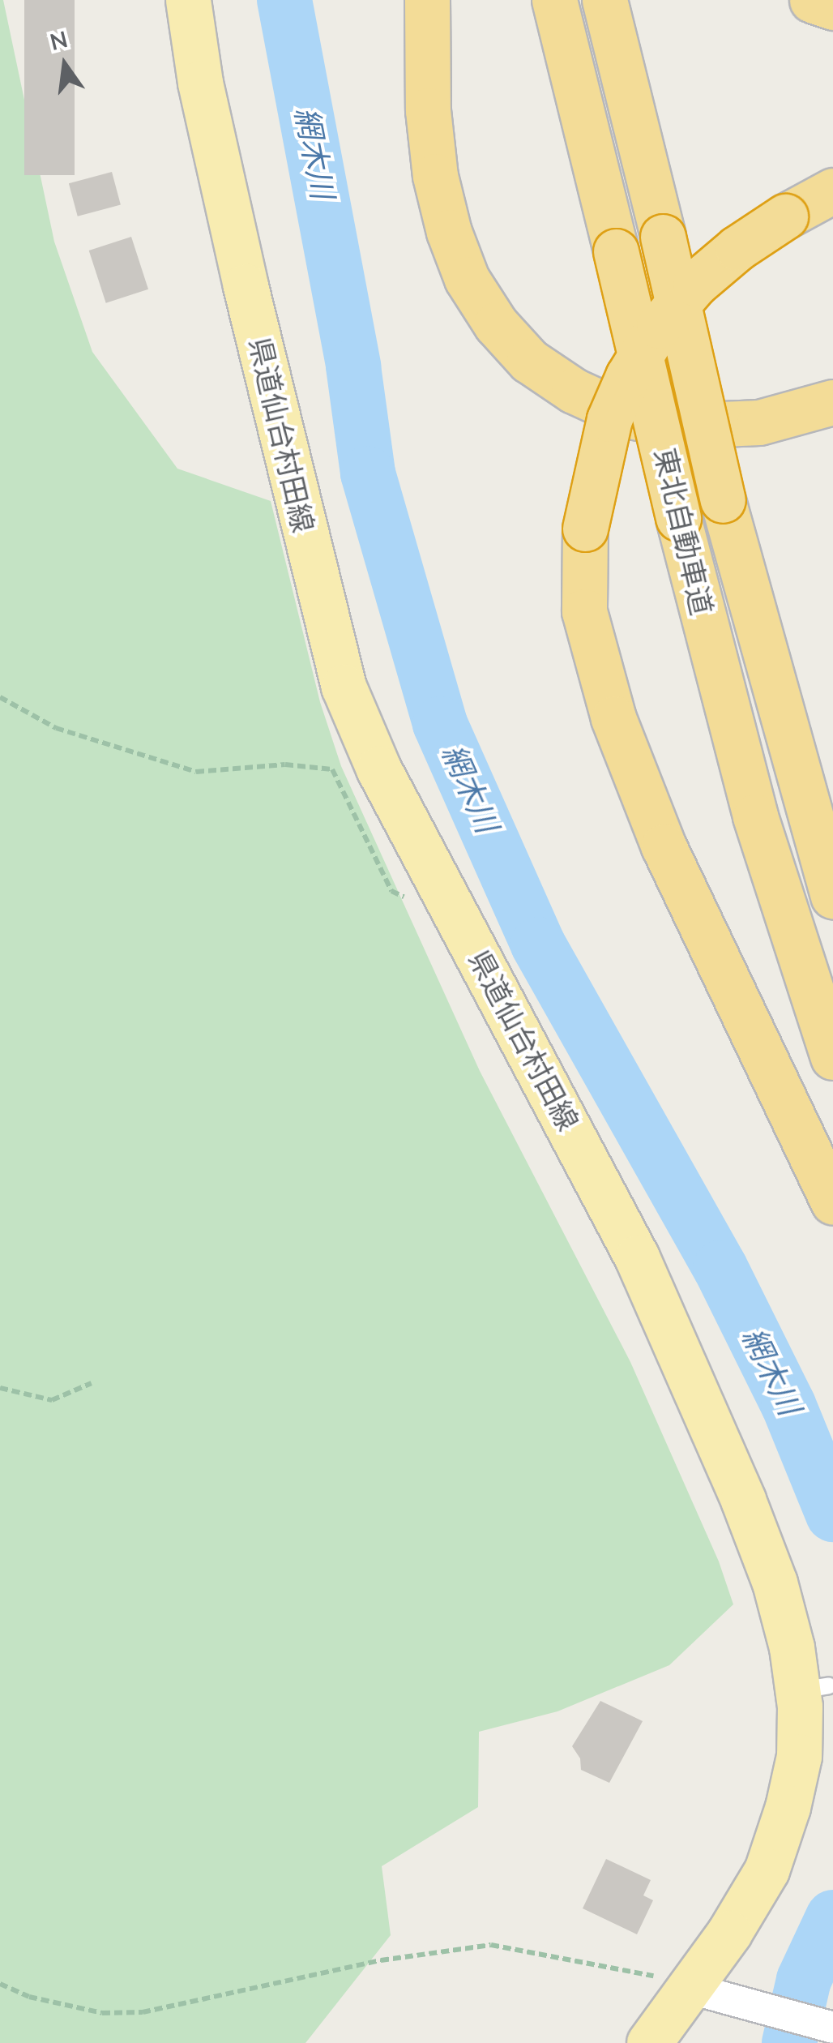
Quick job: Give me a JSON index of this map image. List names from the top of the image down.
{
  "streets": {
    "highway": ["東北自動車道"],
    "main road": ["県道仙台村田線"]
  },
  "water": ["網木川"],
  "north": "top"
}
